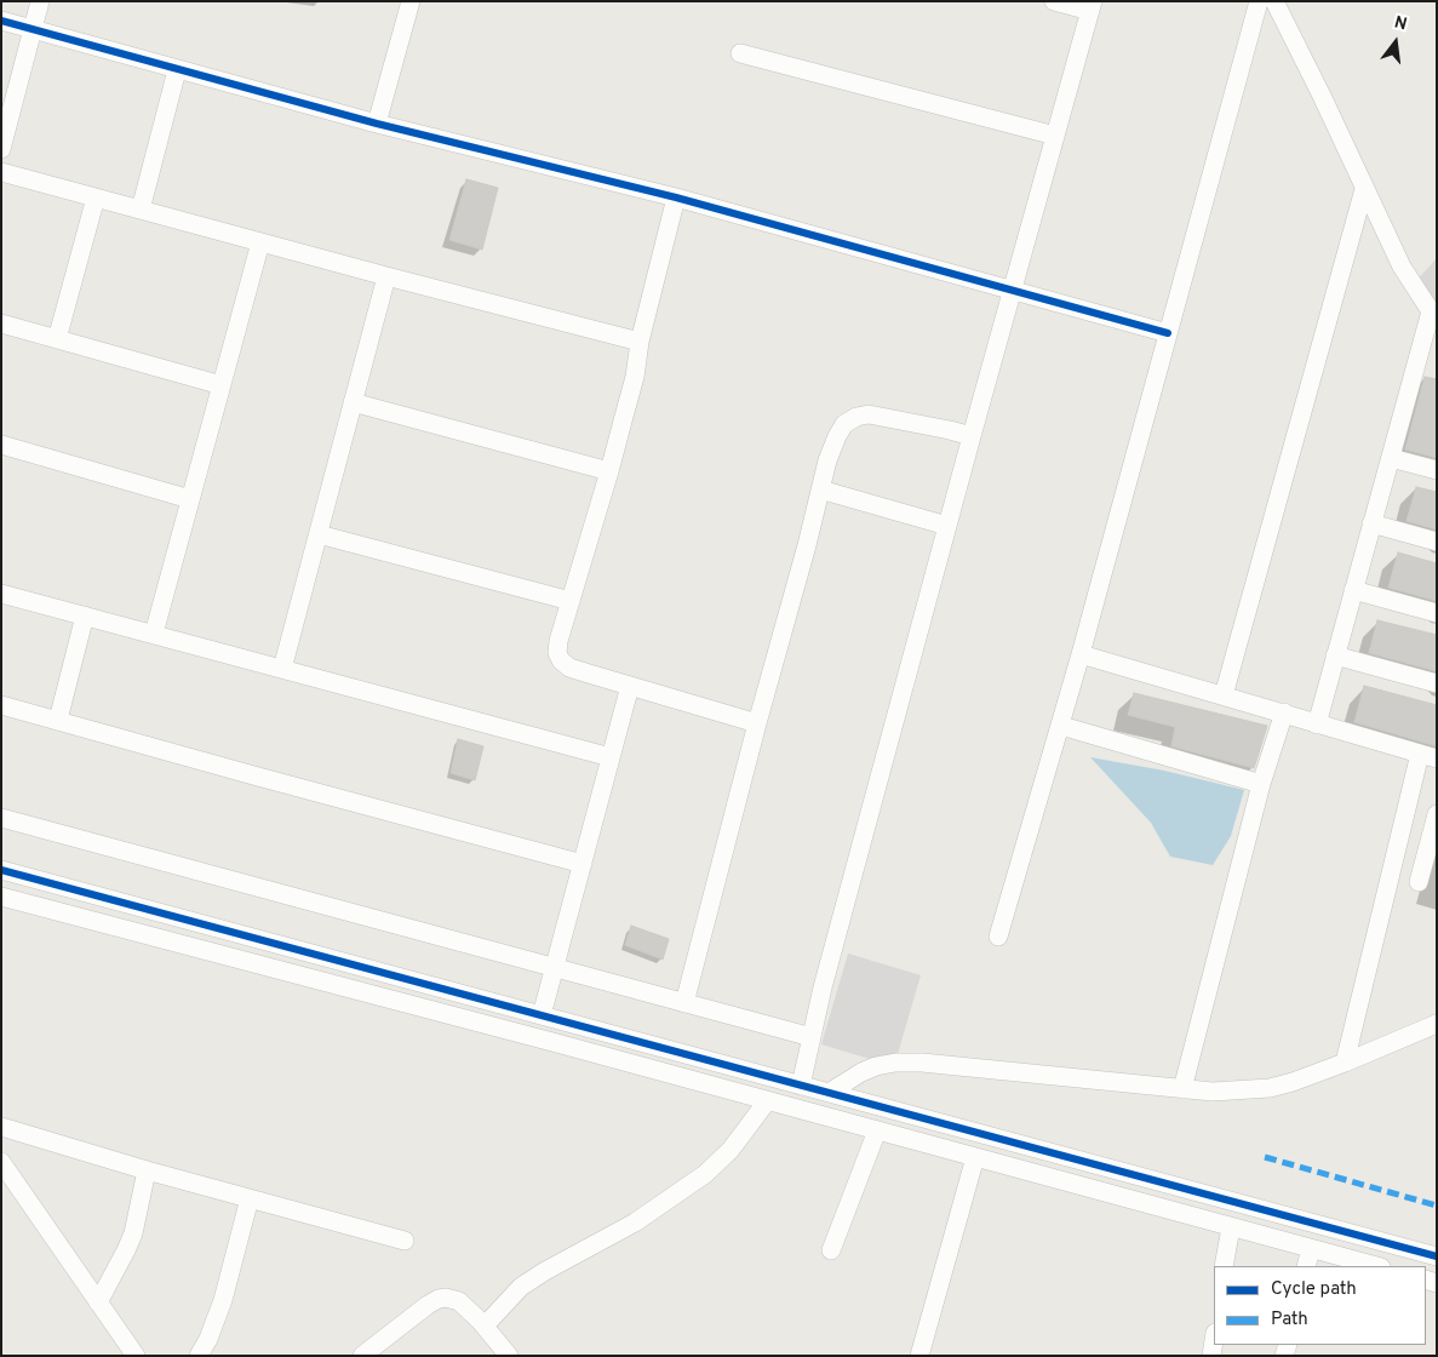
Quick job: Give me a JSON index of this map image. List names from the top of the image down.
{
  "legend": ["Cycle path", "Path"],
  "north": "top"
}
